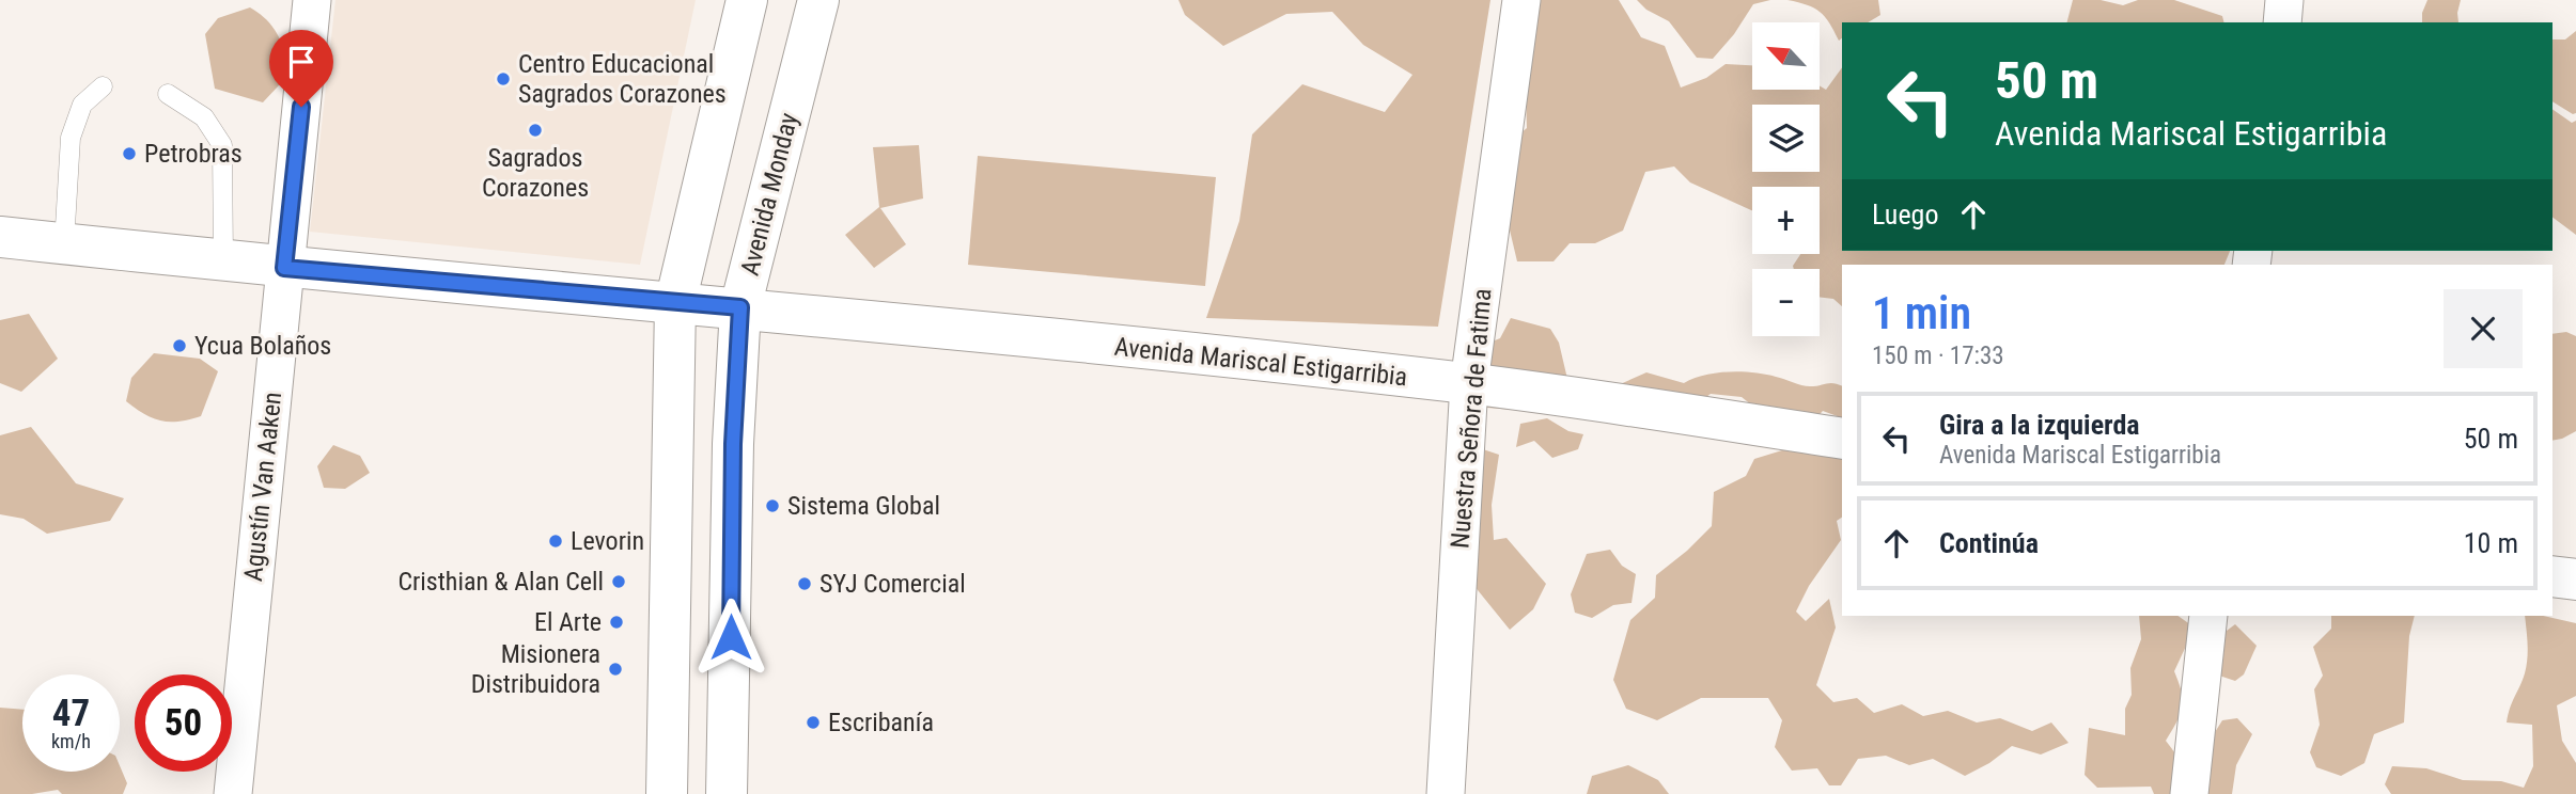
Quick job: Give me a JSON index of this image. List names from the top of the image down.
{
  "streets": {
    "main road": ["Avenida Monday", "Avenida Mariscal Estigarribia"],
    "street": ["Nuestra Señora de Fatima", "Agustín Van Aaken"]
  },
  "crossings": [
    ["Avenida Monday", "Avenida Mariscal Estigarribia"],
    ["Avenida Mariscal Estigarribia", "Nuestra Señora de Fatima"],
    ["Avenida Mariscal Estigarribia", "Agustín Van Aaken"]
  ],
  "places": [
    "Centro Educacional Sagrados Corazones",
    "Sagrados Corazones",
    "Petrobras",
    "Ycua Bolaños",
    "Sistema Global",
    "Levorin",
    "Cristhian & Alan Cell",
    "SYJ Comercial",
    "El Arte",
    "Misionera Distribuidora",
    "Escribanía"
  ],
  "north": "top left",
  "page": {
    "map_buttons": ["+", "−"],
    "turn": ["50 m", "Avenida Mariscal Estigarribia"],
    "then": "Luego",
    "heading": ["1 min", "150 m · 17:33"],
    "list": [
      {
        "name": "Gira a la izquierda",
        "note": "Avenida Mariscal Estigarribia",
        "value": "50 m"
      },
      {
        "name": "Continúa",
        "value": "10 m"
      }
    ],
    "speed": "47 km/h",
    "limit": "50"
  }
}
